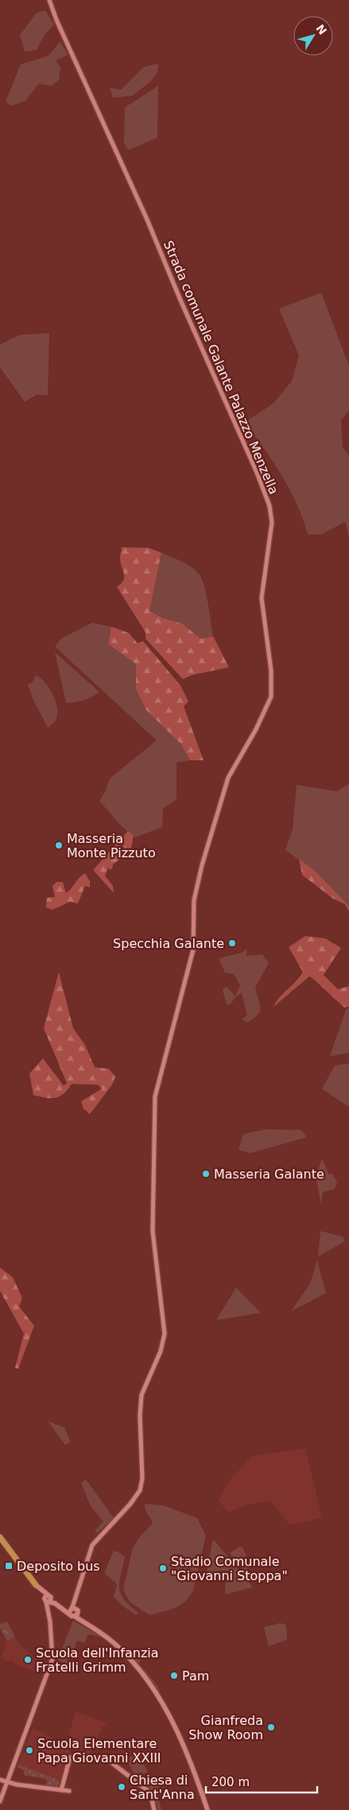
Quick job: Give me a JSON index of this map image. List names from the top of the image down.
{
  "streets": {
    "street": ["Strada comunale Galante Palazzo Menzella"]
  },
  "places": {
    "other": [
      "Masseria Monte Pizzuto",
      "Specchia Galante",
      "Masseria Galante",
      "Stadio Comunale \"Giovanni Stoppa\"",
      "Scuola dell'Infanzia Fratelli Grimm",
      "Pam",
      "Gianfreda Show Room",
      "Scuola Elementare Papa Giovanni XXIII",
      "Chiesa di Sant'Anna"
    ],
    "transit": ["Deposito bus"]
  },
  "scale_bar": "200 m",
  "north": "top right"
}
